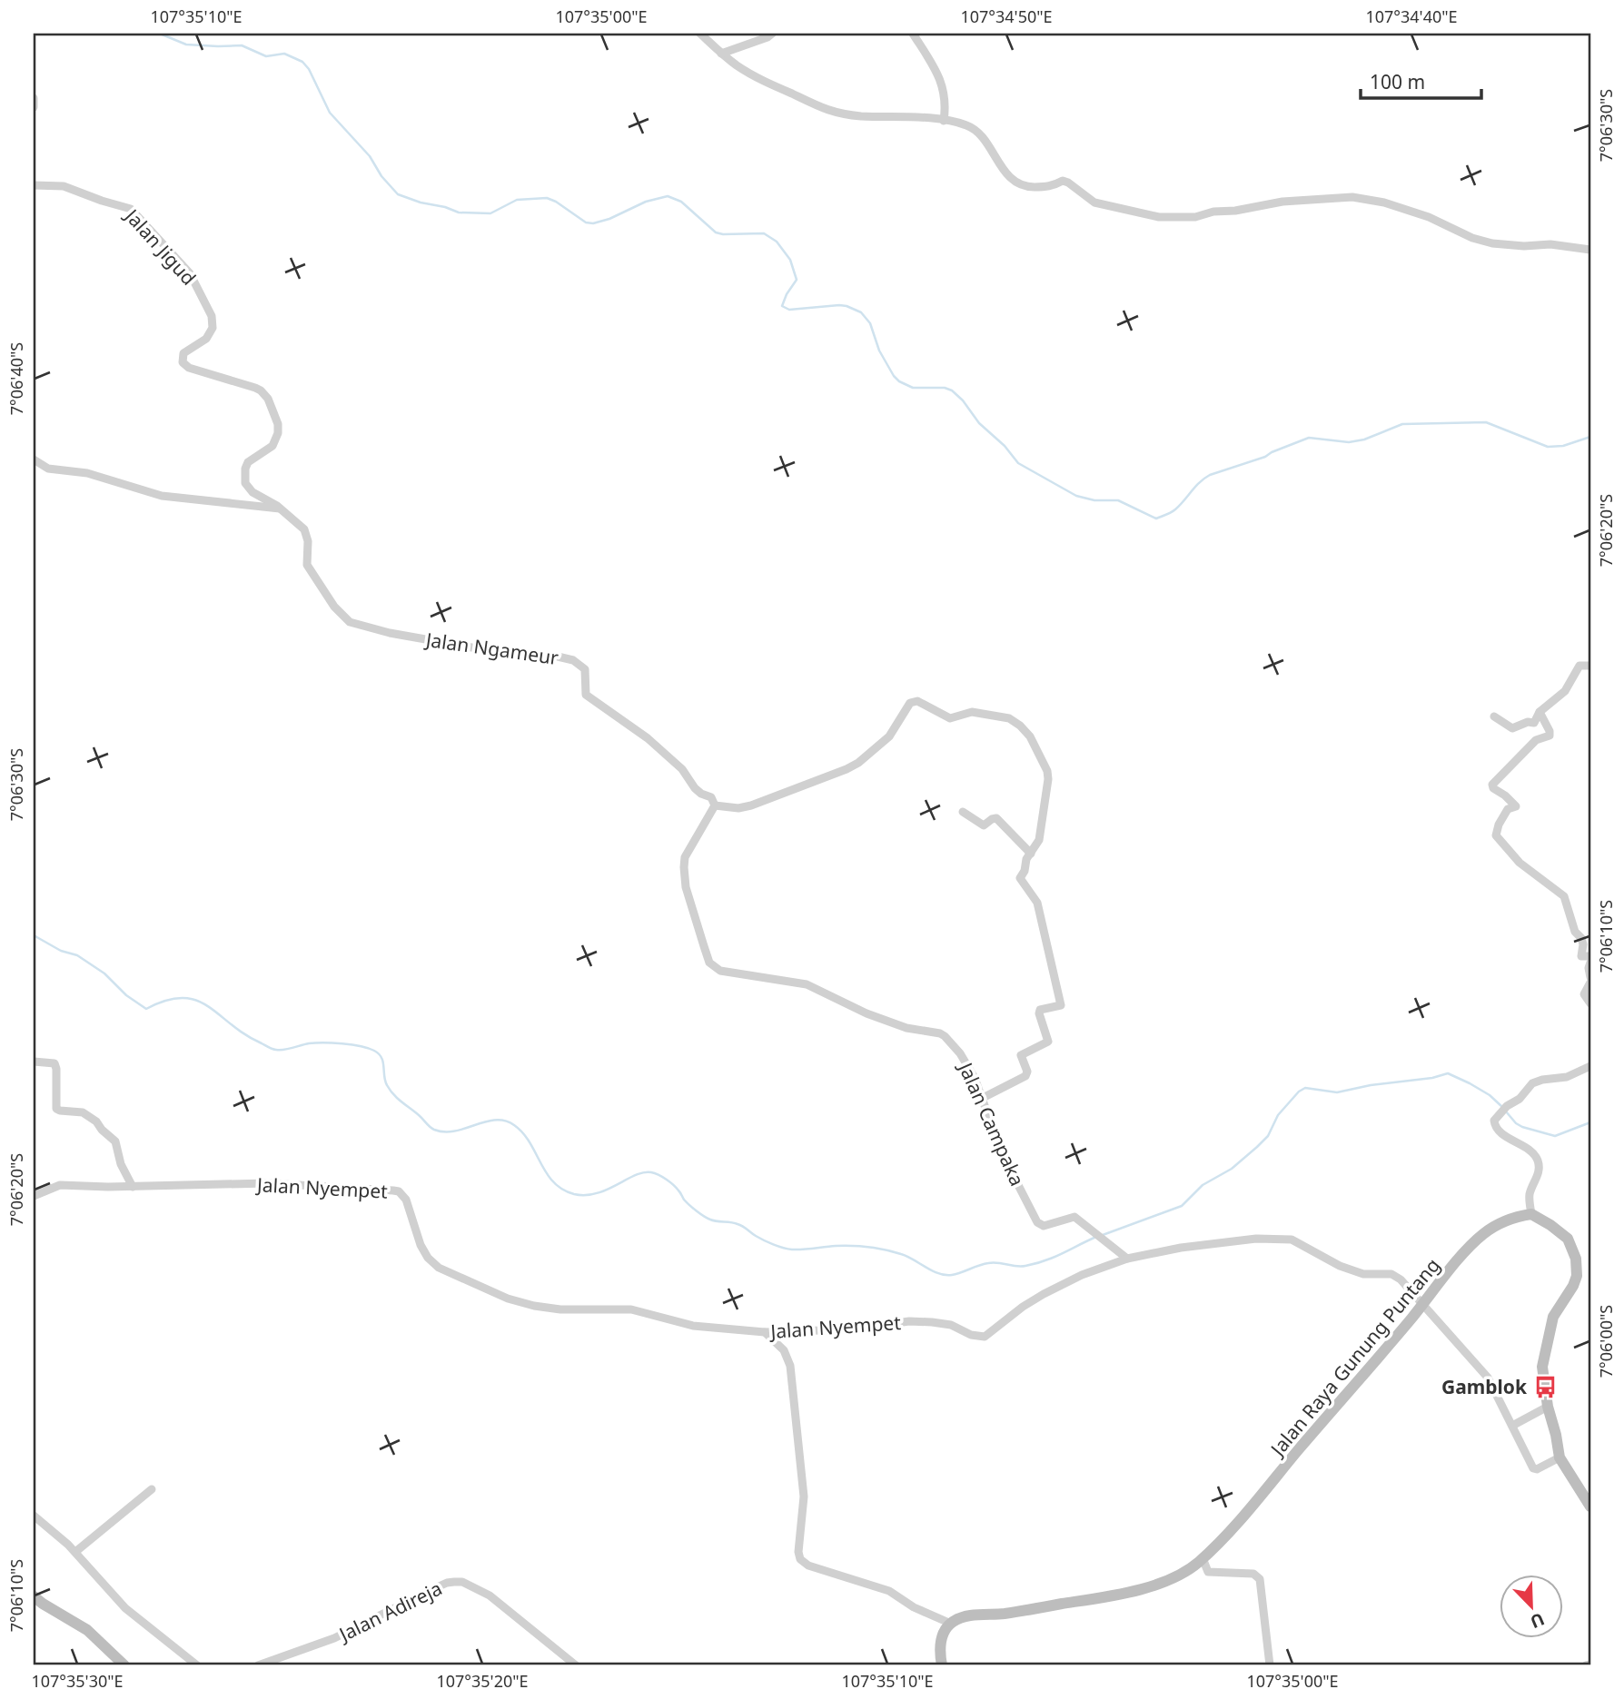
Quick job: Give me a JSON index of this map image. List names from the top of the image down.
{
  "streets": {
    "street": [
      "Jalan Jigud",
      "Jalan Ngameur",
      "Jalan Campaka",
      "Jalan Nyempet",
      "Jalan Raya Gunung Puntang",
      "Jalan Adireja"
    ]
  },
  "crossings": [
    ["Jalan Jigud", "Jalan Ngameur"],
    ["Jalan Ngameur", "Jalan Campaka"],
    ["Jalan Campaka", "Jalan Nyempet"],
    ["Jalan Nyempet", "Jalan Raya Gunung Puntang"]
  ],
  "places": {
    "bus stop": ["Gamblok"]
  },
  "scale_bar": "100 m",
  "north": "bottom right",
  "coordinates": [
    "107°35'10\"E",
    "107°35'00\"E",
    "107°34'50\"E",
    "107°34'40\"E",
    "7°06'30\"S",
    "7°06'40\"S",
    "7°06'20\"S",
    "7°06'10\"S",
    "7°06'00\"S",
    "107°35'30\"E",
    "107°35'20\"E"
  ]
}
